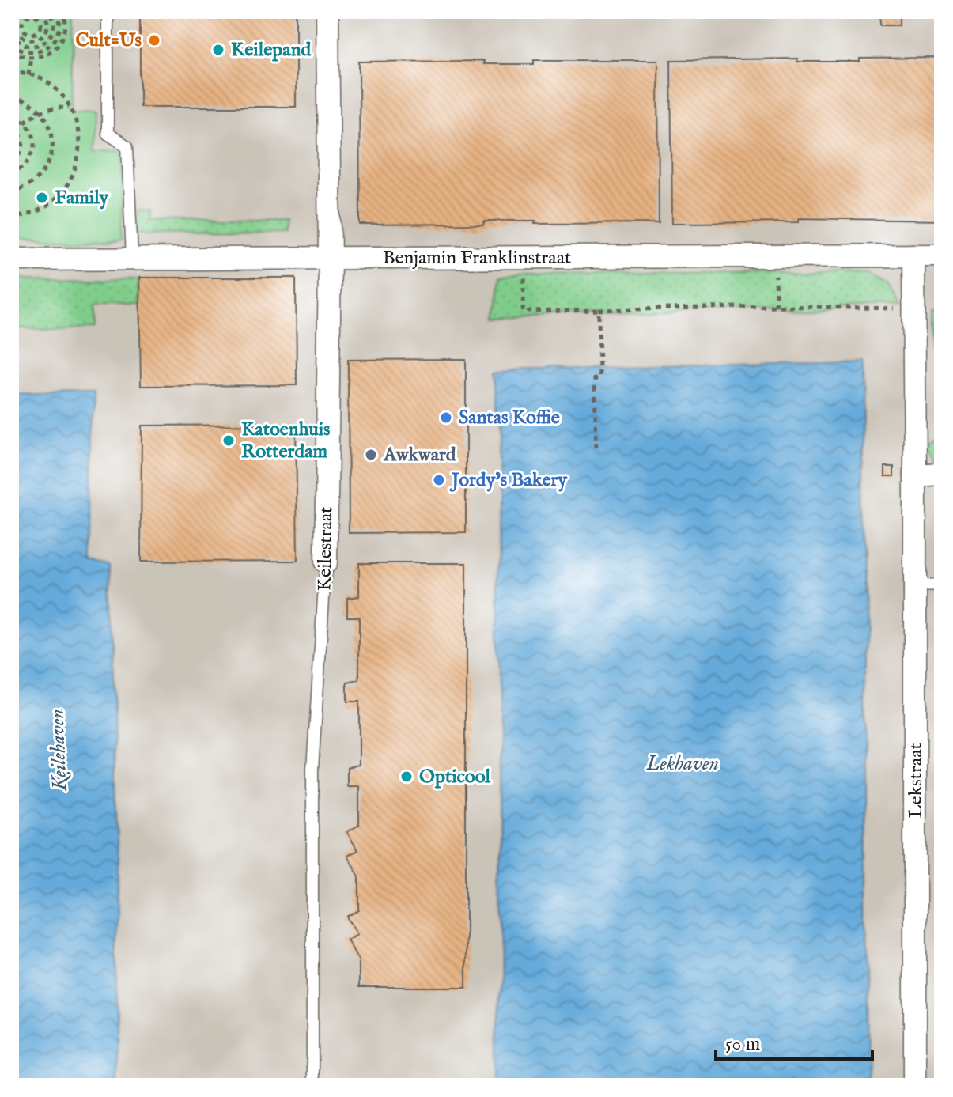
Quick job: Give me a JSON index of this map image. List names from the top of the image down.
{
  "streets": {
    "street": ["Benjamin Franklinstraat", "Keilestraat", "Lekstraat"]
  },
  "crossings": [
    ["Benjamin Franklinstraat", "Keilestraat"],
    ["Benjamin Franklinstraat", "Lekstraat"]
  ],
  "water": ["Keilehaven", "Lekhaven"],
  "places": [
    "Cult=Us",
    "Keilepand",
    "Family",
    "Santas Koffie",
    "Katoenhuis Rotterdam",
    "Awkward",
    "Jordy's Bakery",
    "Opticool"
  ],
  "scale_bar": "50 m"
}
